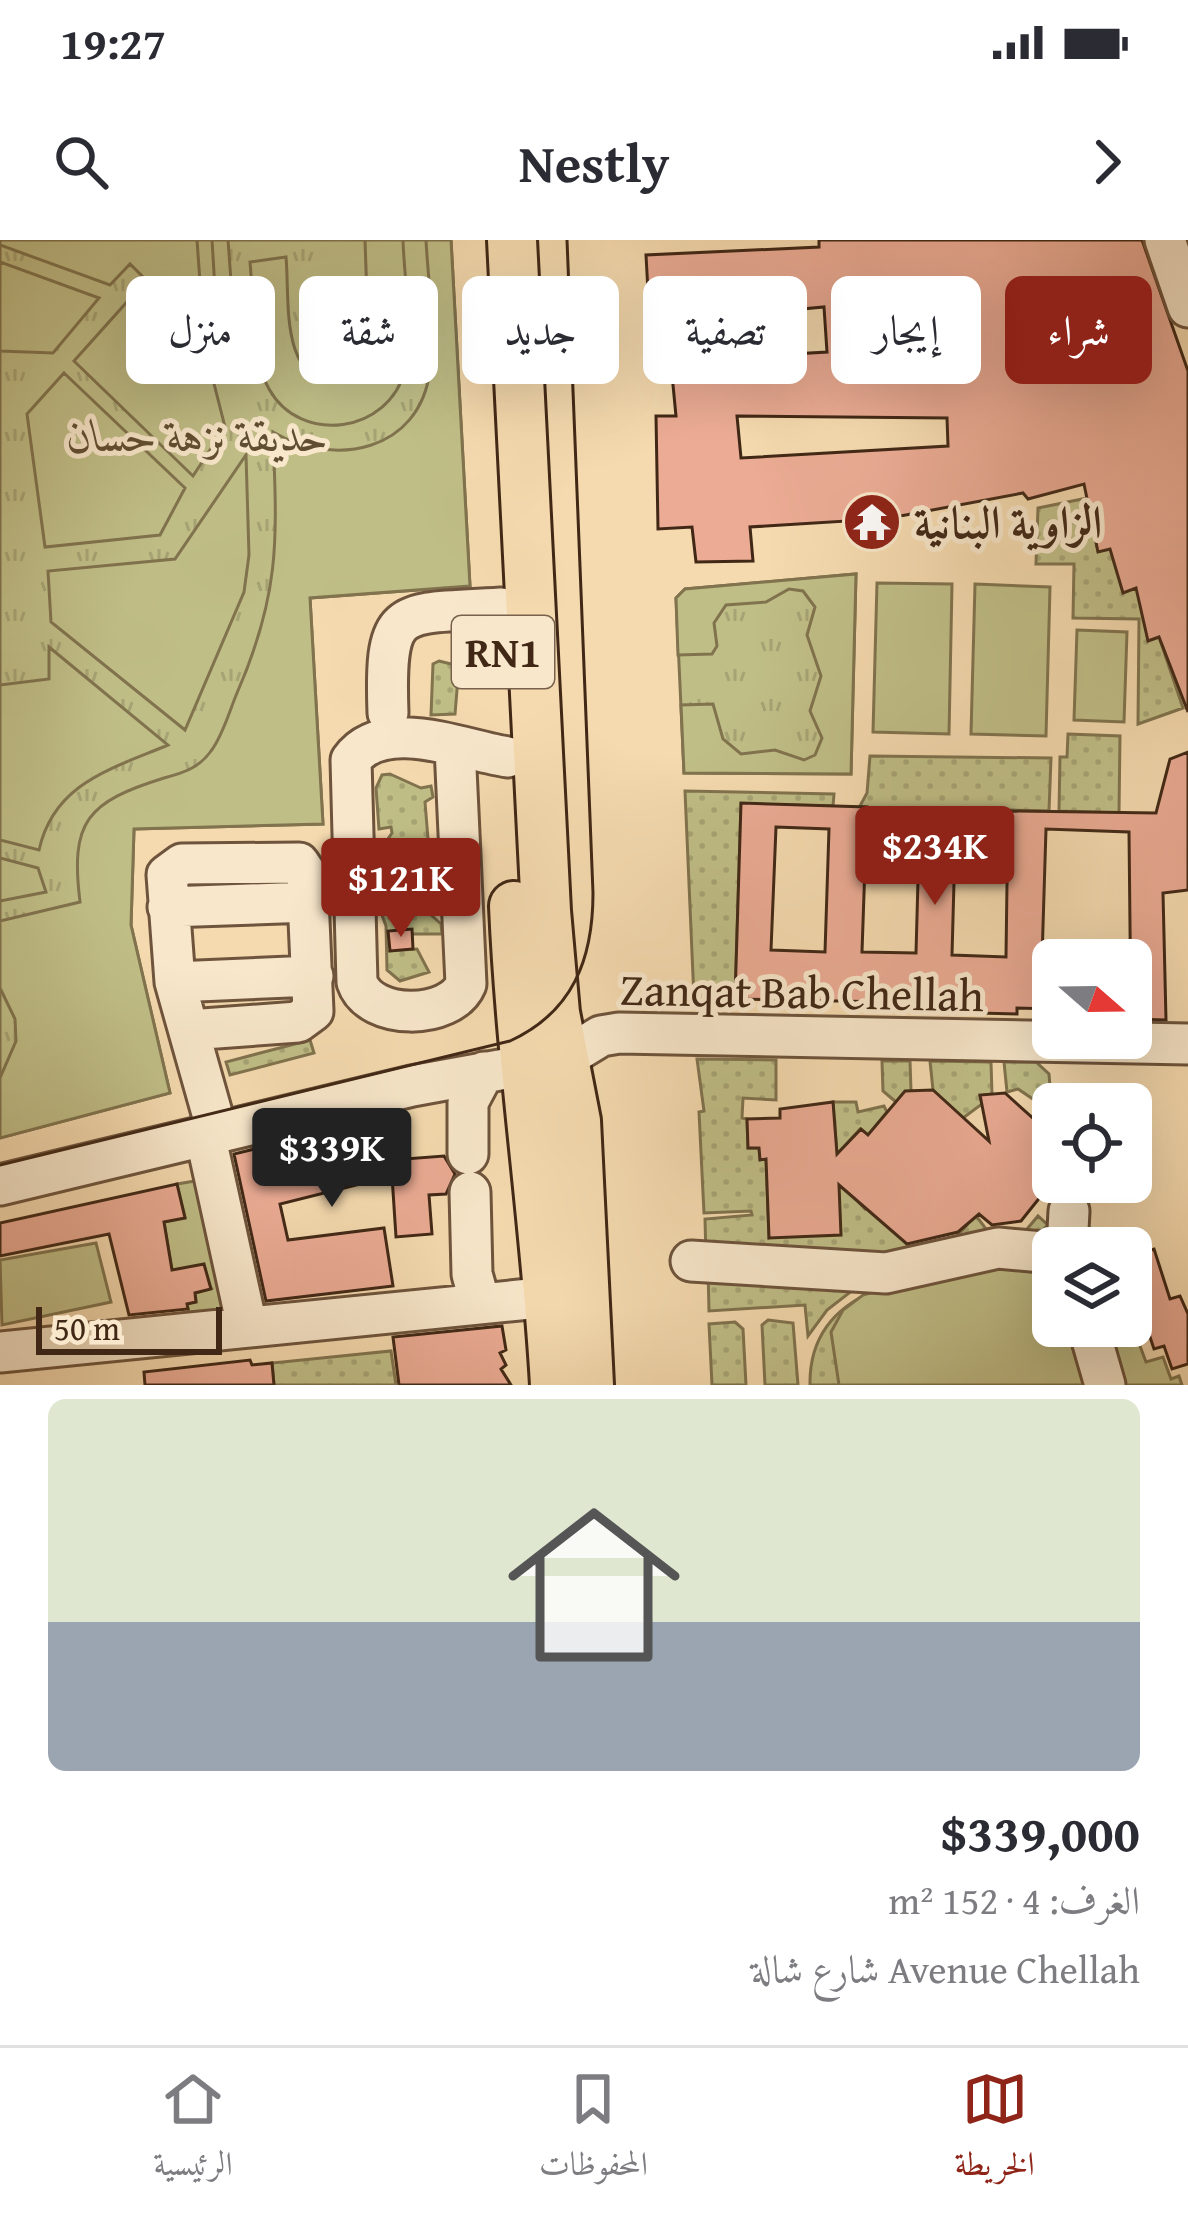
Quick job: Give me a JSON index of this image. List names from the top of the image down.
{
  "streets": {
    "main road": ["RN1"],
    "street": ["Zanqat Bab Chellah"]
  },
  "crossings": [
    ["RN1", "Zanqat Bab Chellah"]
  ],
  "parks": ["حديقة نزهة حسان"],
  "places": {
    "temple": ["الزاوية البنانية"]
  },
  "scale_bar": "50 m",
  "north": "right",
  "page": {
    "status": "19:27",
    "header": "Nestly",
    "chip": [
      "شراء",
      "إيجار",
      "تصفية",
      "جديد",
      "شقة",
      "منزل"
    ],
    "price": ["$234K", "$121K", "$339K"],
    "scale": "50 m",
    "list": [
      {
        "name": "$339,000",
        "note": "الغرف: 4 · 152 m² · Avenue Chellah شارع شالة"
      }
    ],
    "tabs": ["الخريطة", "المحفوظات", "الرئيسية"]
  }
}
